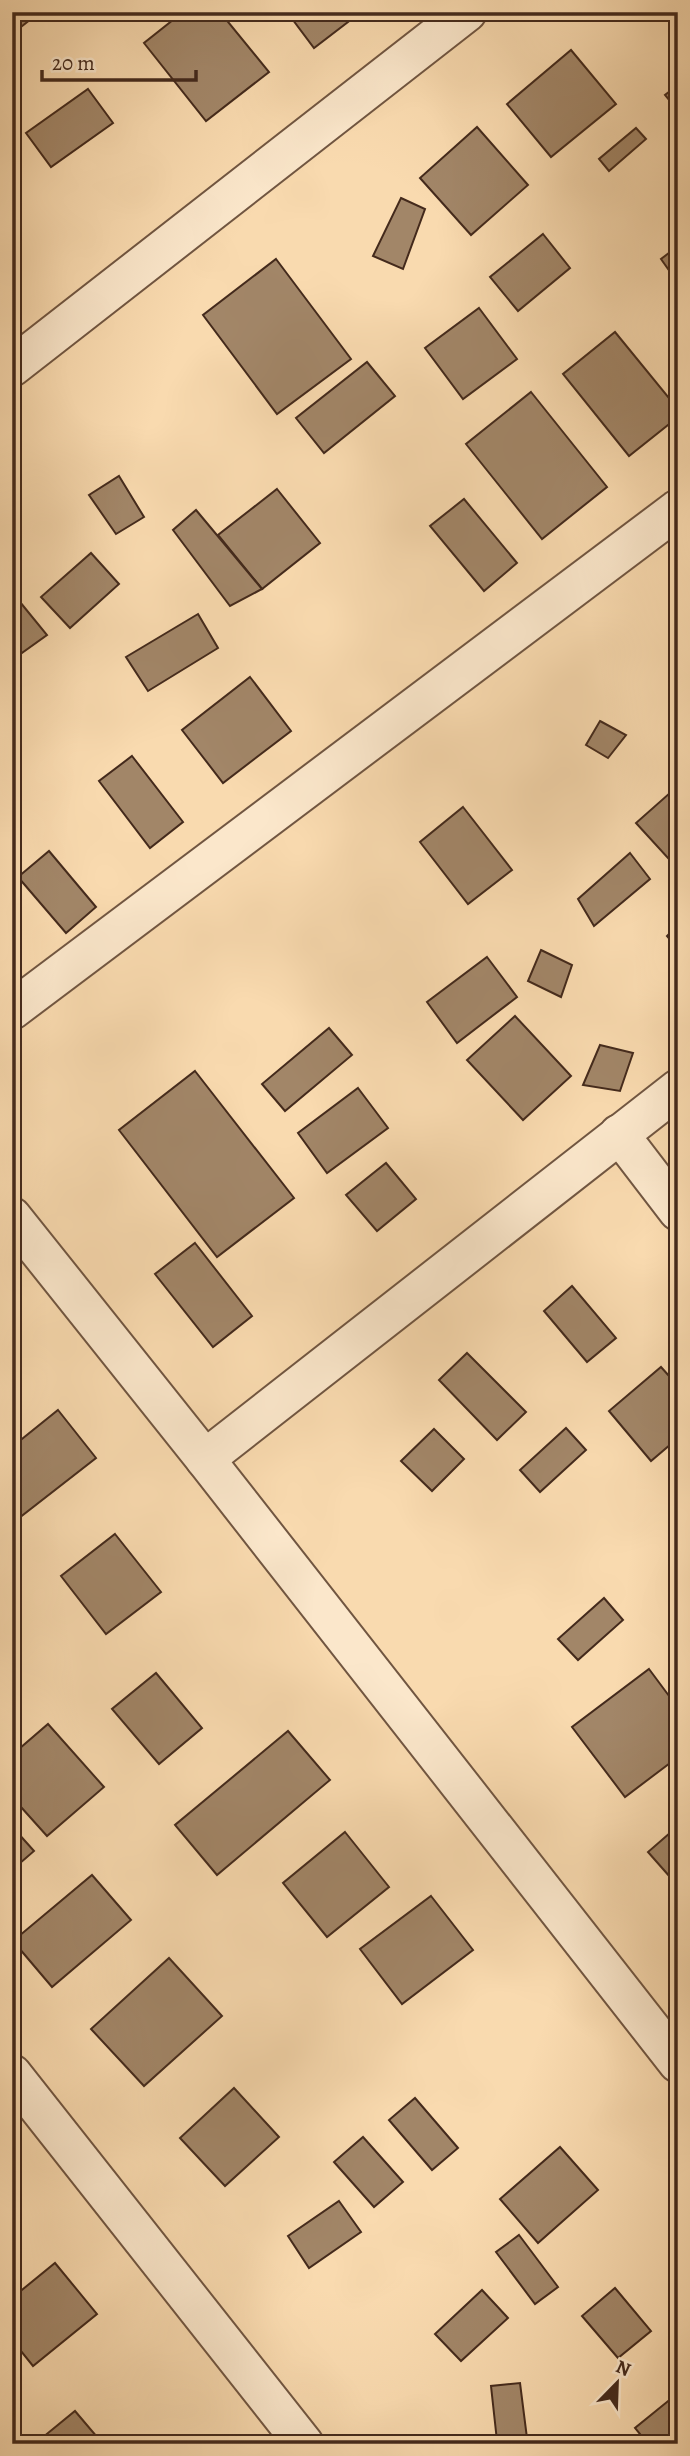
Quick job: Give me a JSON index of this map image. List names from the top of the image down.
{
  "scale_bar": "20 m",
  "north": "top right"
}
